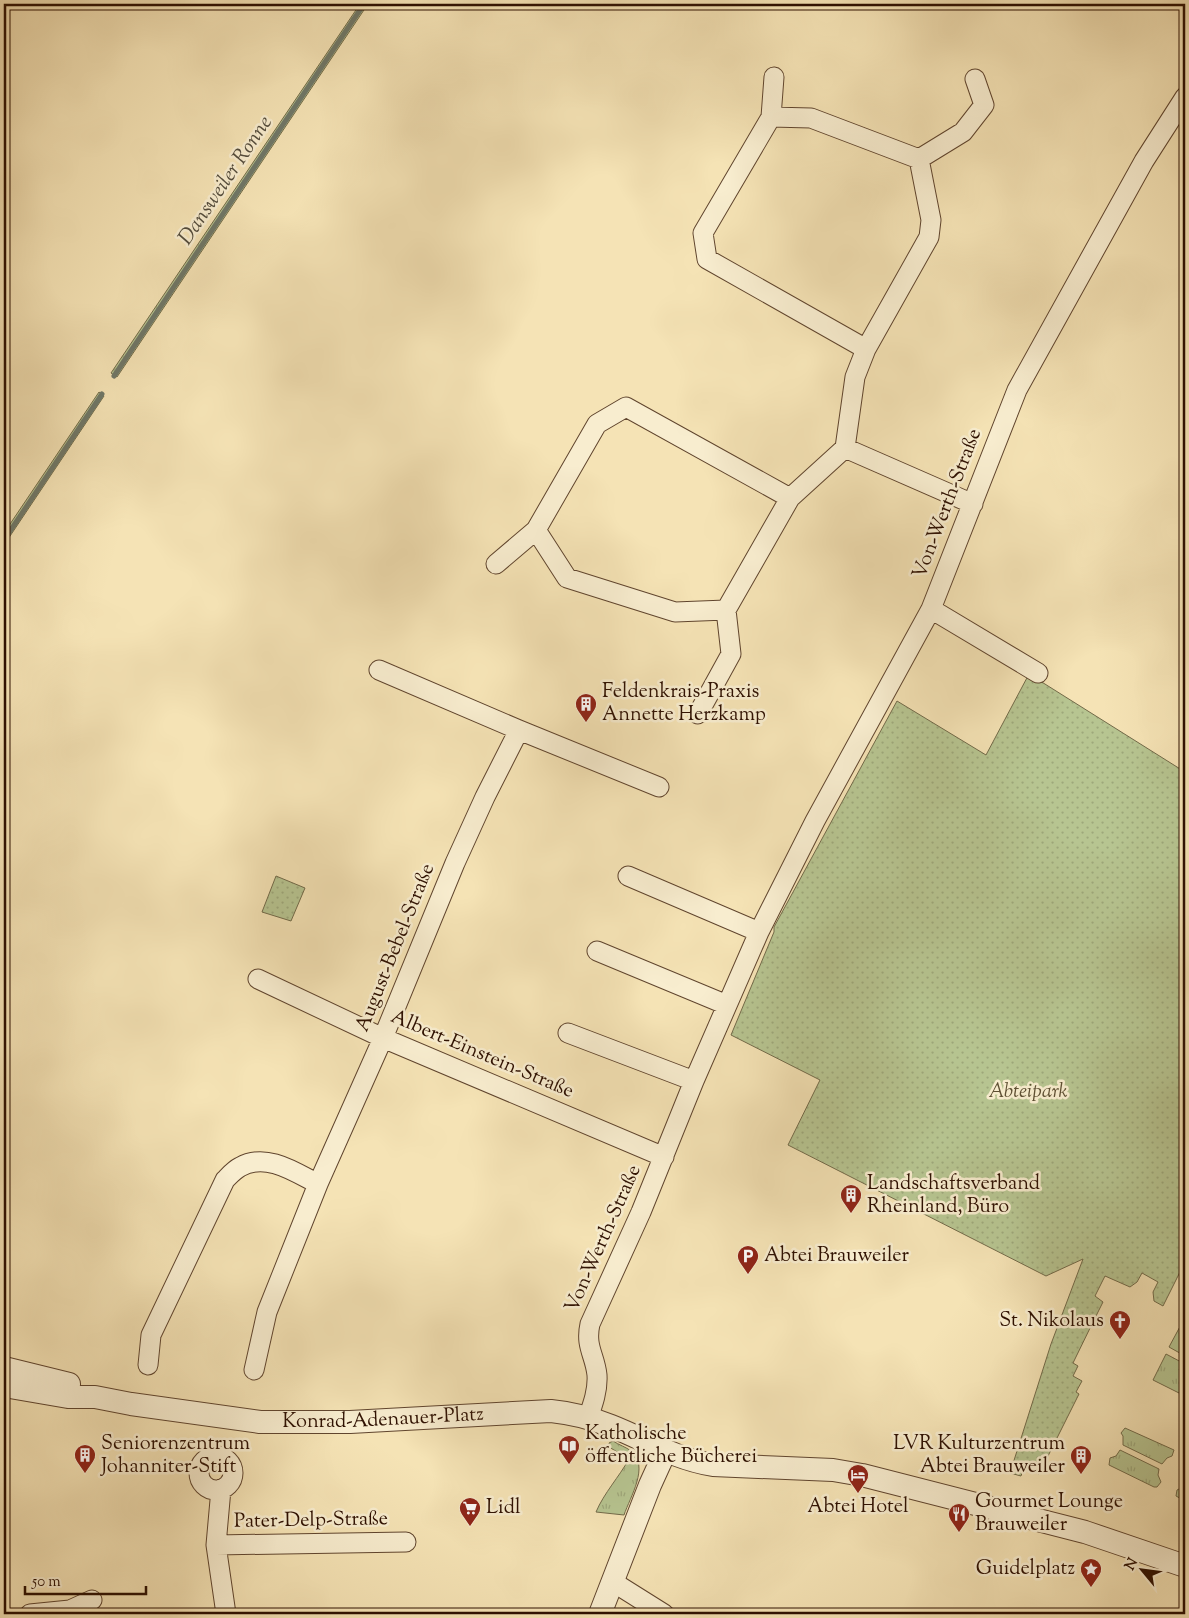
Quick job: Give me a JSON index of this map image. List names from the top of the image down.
{
  "streets": {
    "street": [
      "Von-Werth-Straße",
      "August-Bebel-Straße",
      "Albert-Einstein-Straße",
      "Konrad-Adenauer-Platz",
      "Pater-Delp-Straße"
    ]
  },
  "crossings": [
    ["Von-Werth-Straße", "Albert-Einstein-Straße"],
    ["Von-Werth-Straße", "Konrad-Adenauer-Platz"],
    ["August-Bebel-Straße", "Albert-Einstein-Straße"]
  ],
  "water": ["Dansweiler Ronne"],
  "parks": ["Abteipark"],
  "places": {
    "building": [
      "Feldenkrais-Praxis Annette Herzkamp",
      "Landschaftsverband Rheinland, Büro",
      "Seniorenzentrum Johanniter-Stift",
      "LVR Kulturzentrum Abtei Brauweiler"
    ],
    "parking": ["Abtei Brauweiler"],
    "church": ["St. Nikolaus"],
    "library": ["Katholische öffentliche Bücherei"],
    "hotel": ["Abtei Hotel"],
    "supermarket": ["Lidl"],
    "restaurant": ["Gourmet Lounge Brauweiler"],
    "place": ["Guidelplatz"]
  },
  "scale_bar": "50 m",
  "north": "top left"
}
